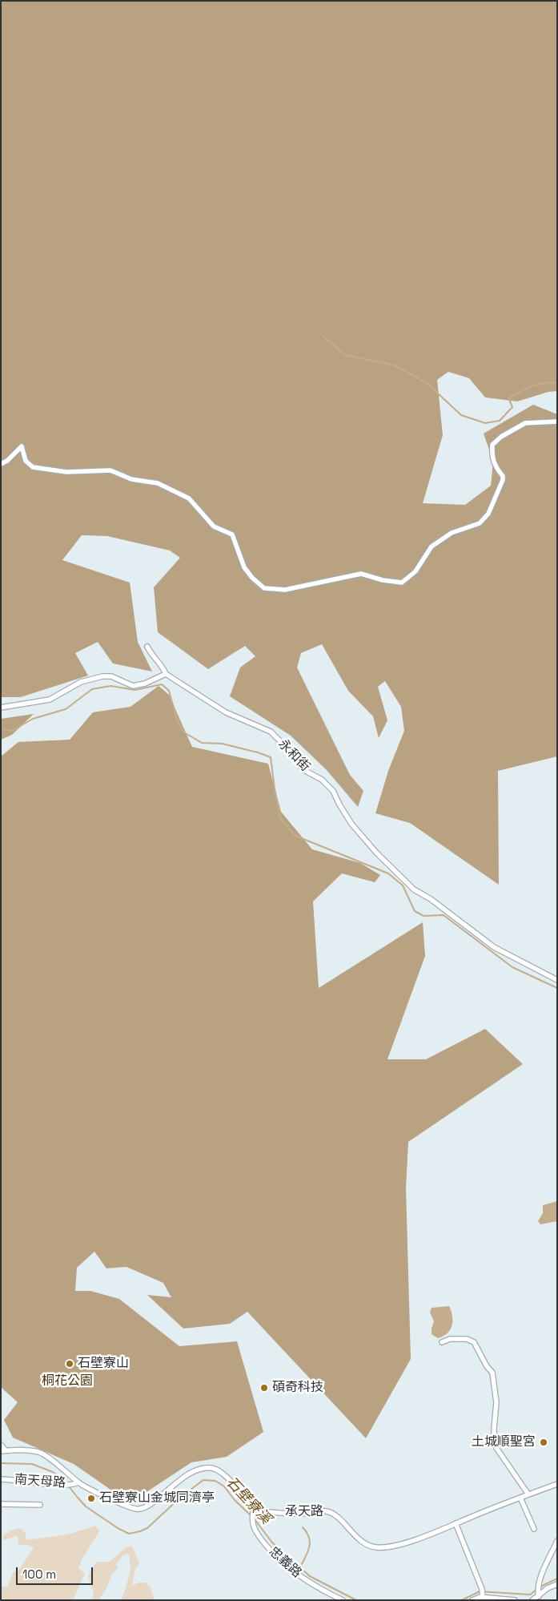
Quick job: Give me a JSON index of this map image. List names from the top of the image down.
{
  "streets": {
    "street": [
      "永和街",
      "南天母路",
      "承天路",
      "忠義路"
    ]
  },
  "crossings": [
    ["南天母路", "承天路"],
    ["承天路", "忠義路"]
  ],
  "water": ["石壁寮溪"],
  "parks": ["桐花公園"],
  "places": [
    "石壁寮山",
    "碩奇科技",
    "土城順聖宮",
    "石壁寮山金城同濟亭"
  ],
  "scale_bar": "100 m"
}
